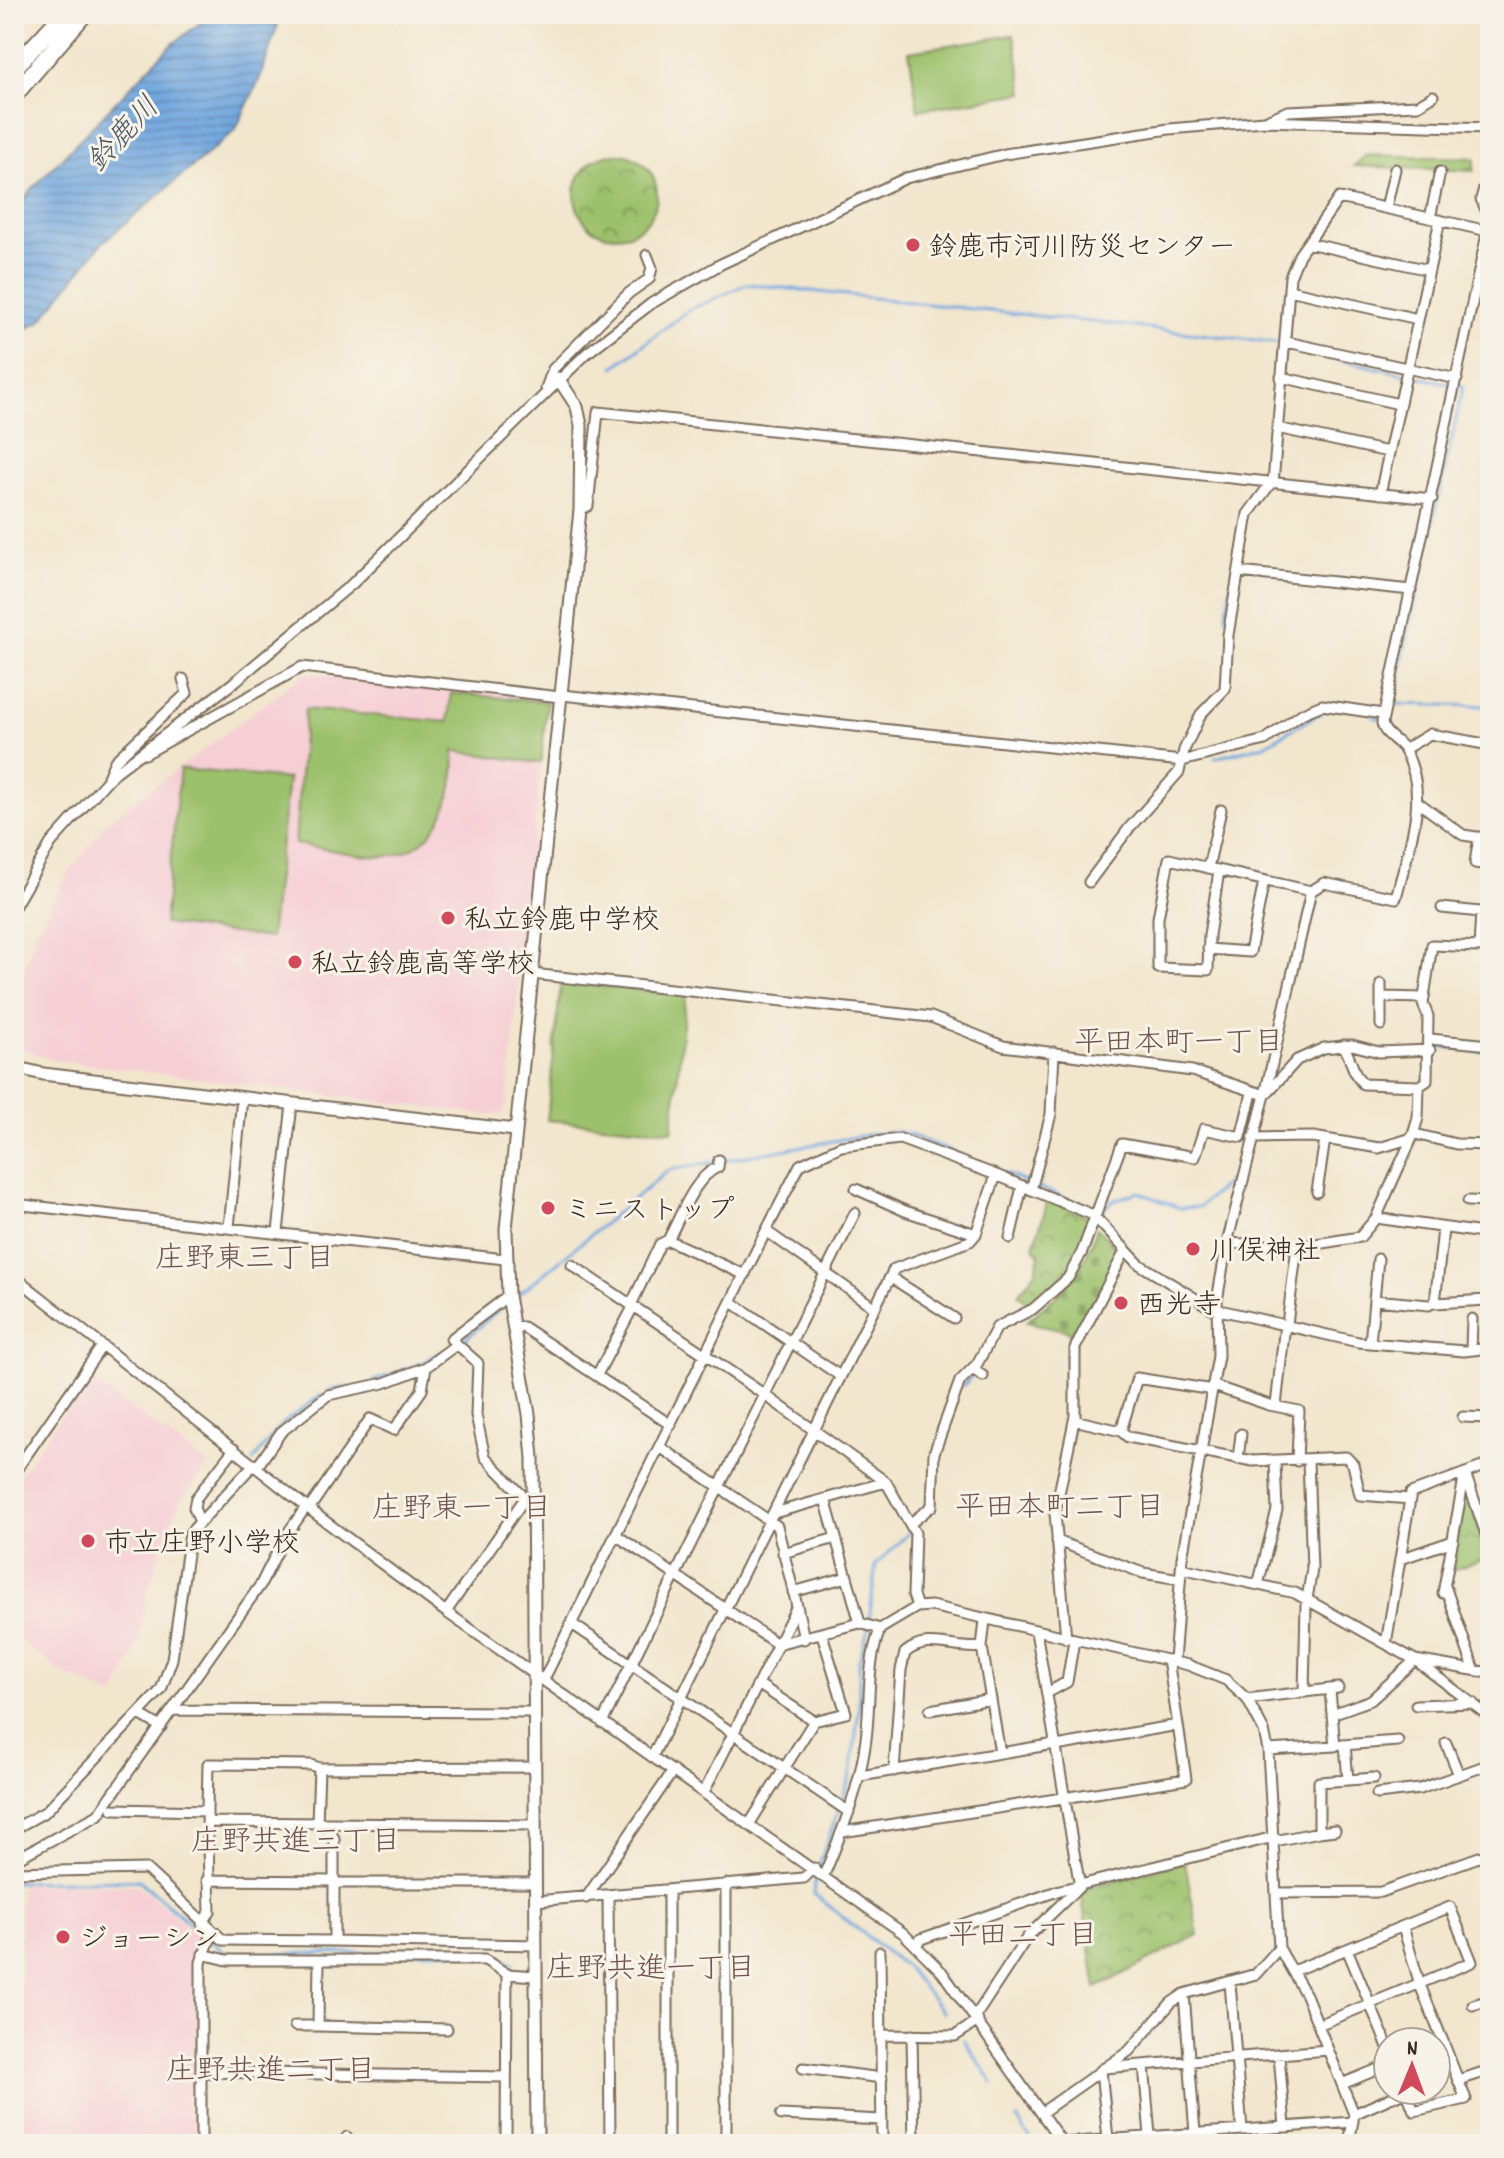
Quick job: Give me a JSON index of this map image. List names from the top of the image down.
{
  "districts": [
    "平田本町一丁目",
    "庄野東三丁目",
    "平田本町二丁目",
    "庄野東一丁目",
    "庄野共進三丁目",
    "平田二丁目",
    "庄野共進一丁目",
    "庄野共進二丁目"
  ],
  "water": ["鈴鹿川"],
  "places": [
    "鈴鹿市河川防災センター",
    "私立鈴鹿中学校",
    "私立鈴鹿高等学校",
    "ミニストップ",
    "川俣神社",
    "西光寺",
    "市立庄野小学校",
    "ジョーシン"
  ],
  "north": "top"
}
